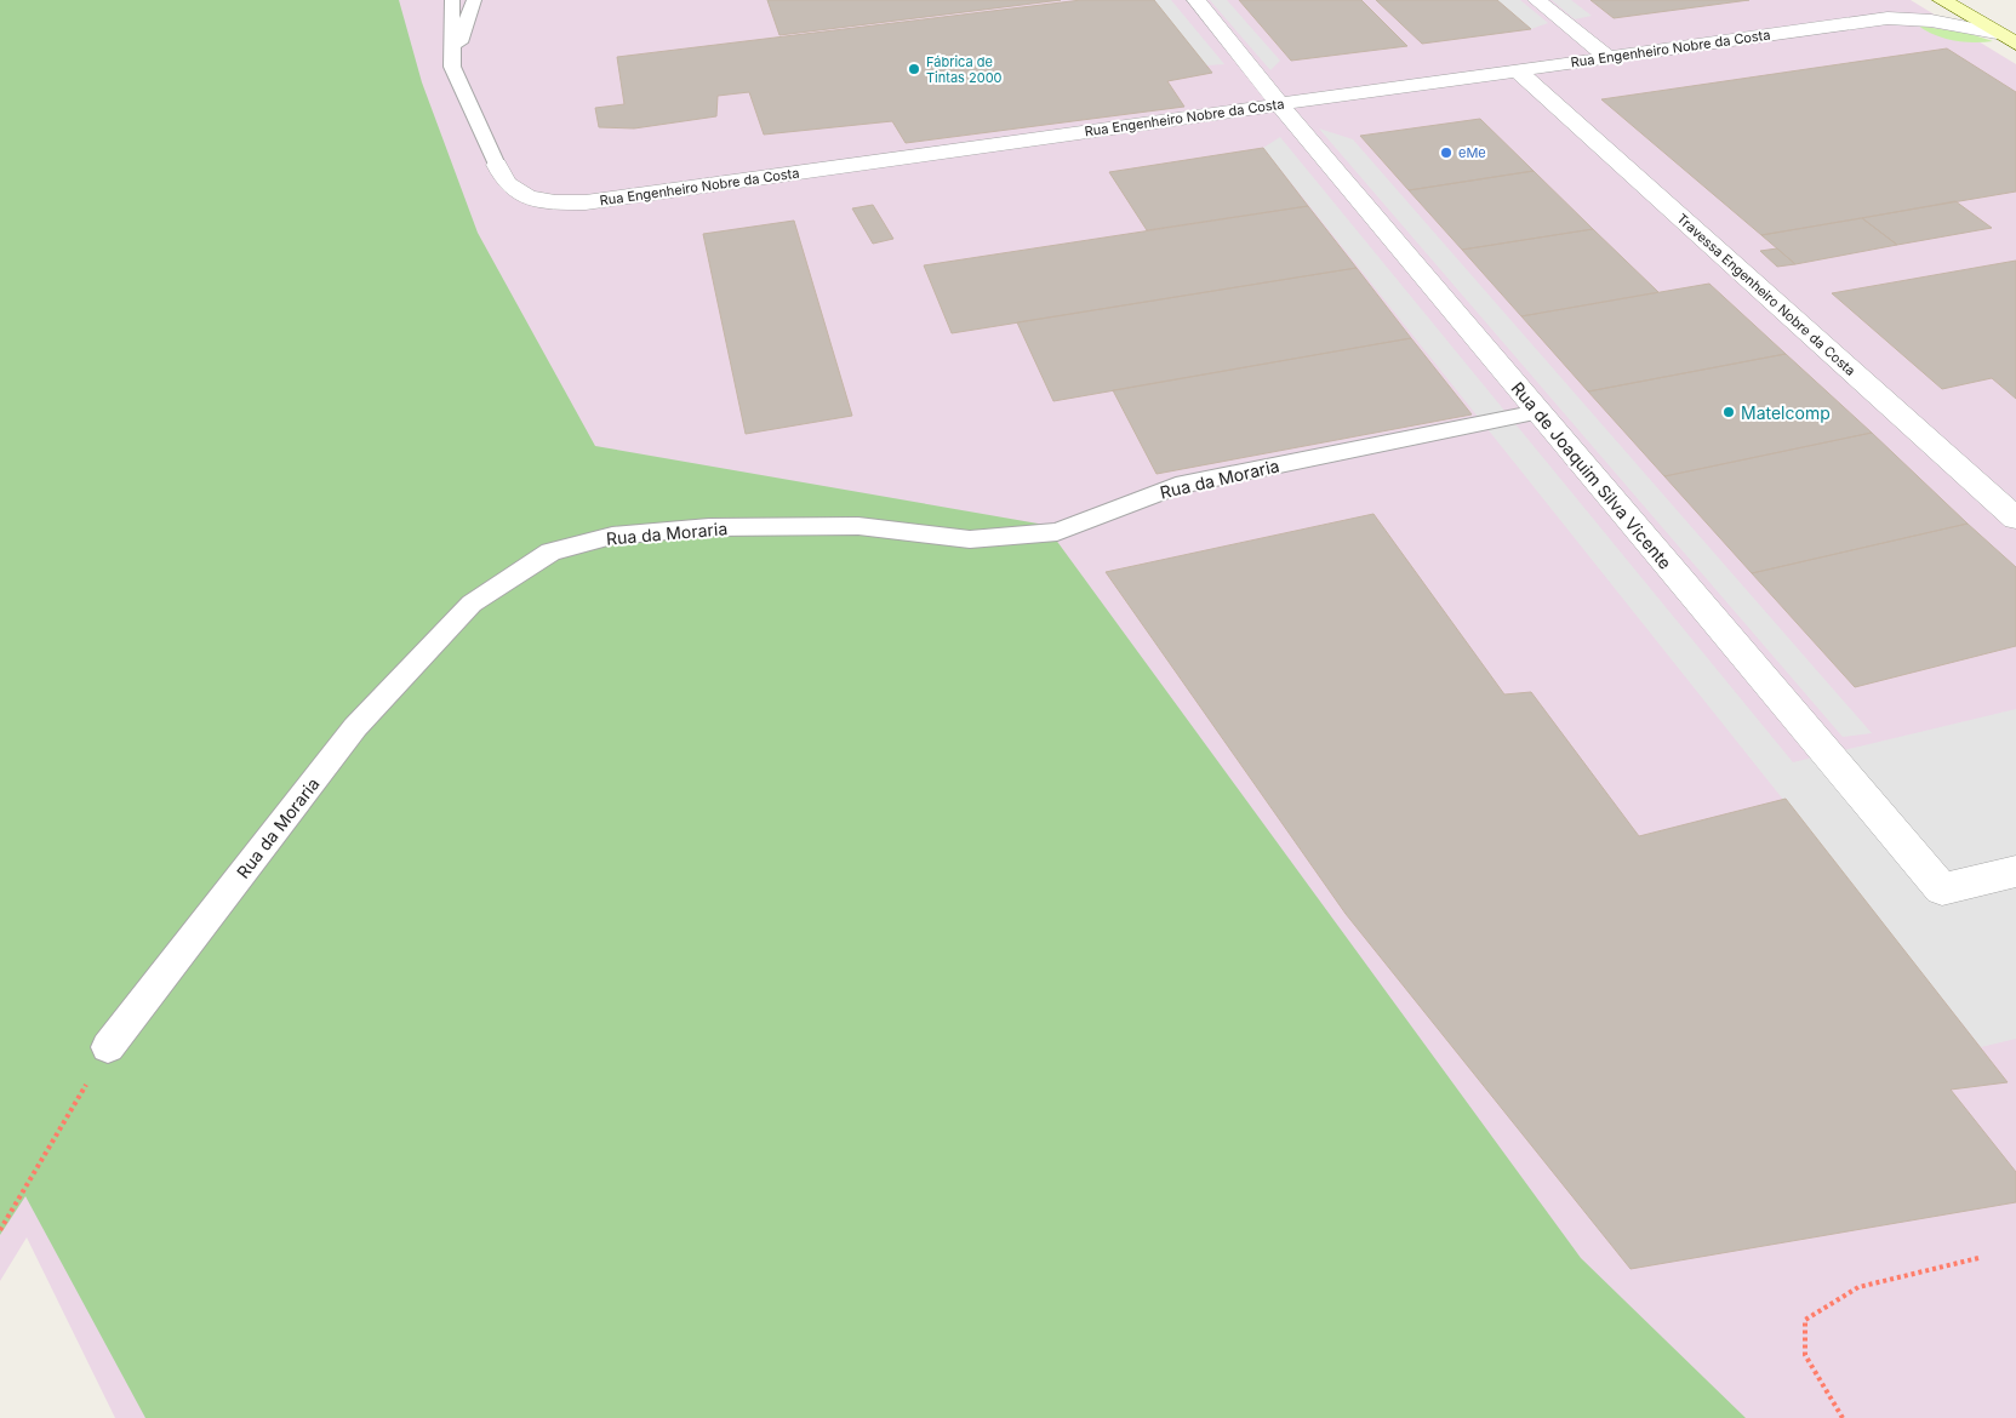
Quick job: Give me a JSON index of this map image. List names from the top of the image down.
{
  "streets": {
    "street": ["Rua Engenheiro Nobre da Costa", "Travessa Engenheiro Nobre da Costa", "Rua de Joaquim Silva Vicente"],
    "lane": ["Rua da Moraria"]
  },
  "crossings": [
    ["Rua Engenheiro Nobre da Costa", "Travessa Engenheiro Nobre da Costa"],
    ["Rua Engenheiro Nobre da Costa", "Rua de Joaquim Silva Vicente"],
    ["Rua de Joaquim Silva Vicente", "Rua da Moraria"]
  ],
  "places": ["Fábrica de Tintas 2000", "eMe", "Matelcomp"]
}
